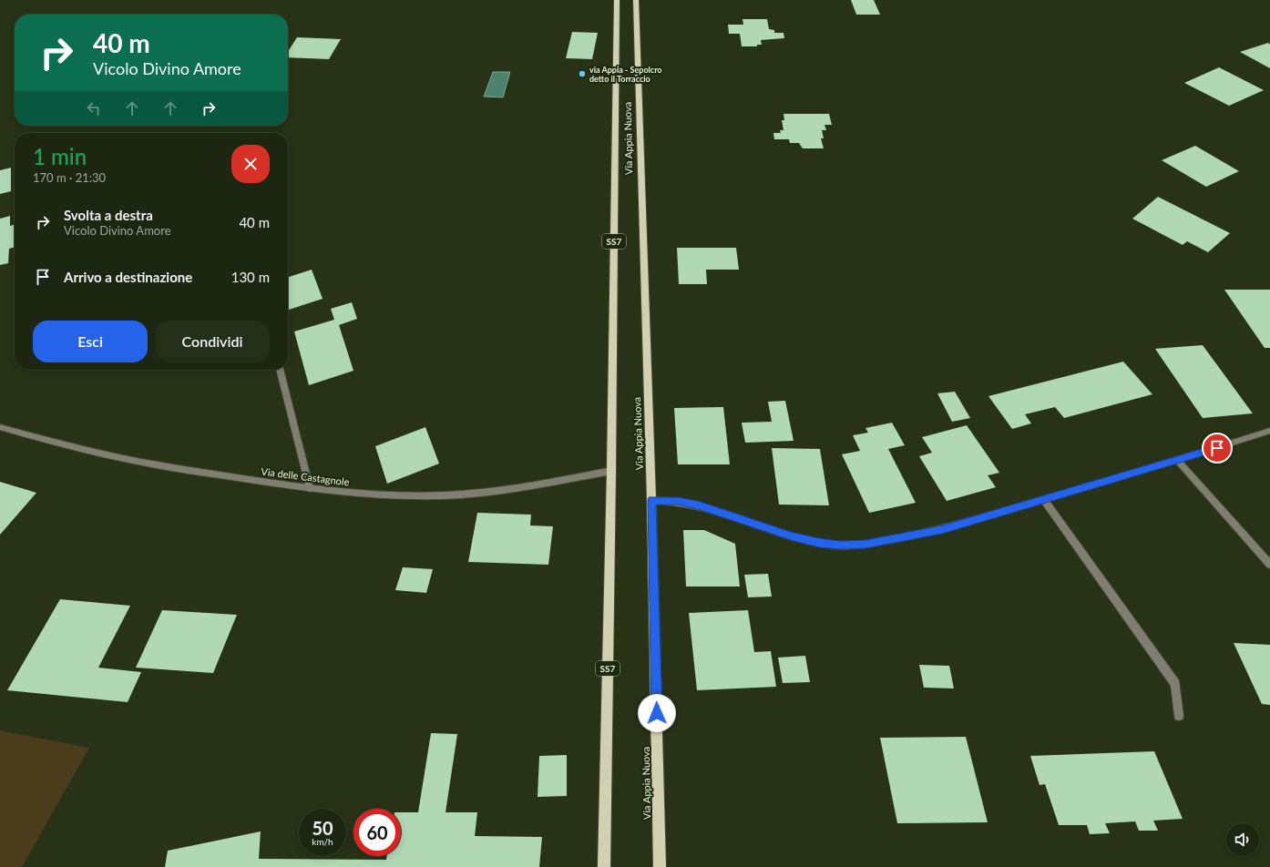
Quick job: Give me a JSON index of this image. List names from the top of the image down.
{
  "streets": {
    "main road": ["Via Appia Nuova", "SS7"],
    "street": ["Via delle Castagnole"]
  },
  "crossings": [
    ["Via Appia Nuova", "Via delle Castagnole"]
  ],
  "places": ["via Appia - Sepolcro detto il Torraccio"],
  "page": {
    "turn": ["40 m", "Vicolo Divino Amore"],
    "heading": ["1 min", "170 m · 21:30"],
    "list": [
      {
        "name": "Svolta a destra",
        "note": "Vicolo Divino Amore",
        "value": "40 m"
      },
      {
        "name": "Arrivo a destinazione",
        "value": "130 m"
      }
    ],
    "buttons": ["Esci", "Condividi"],
    "speed": "50 km/h",
    "limit": "60"
  }
}
